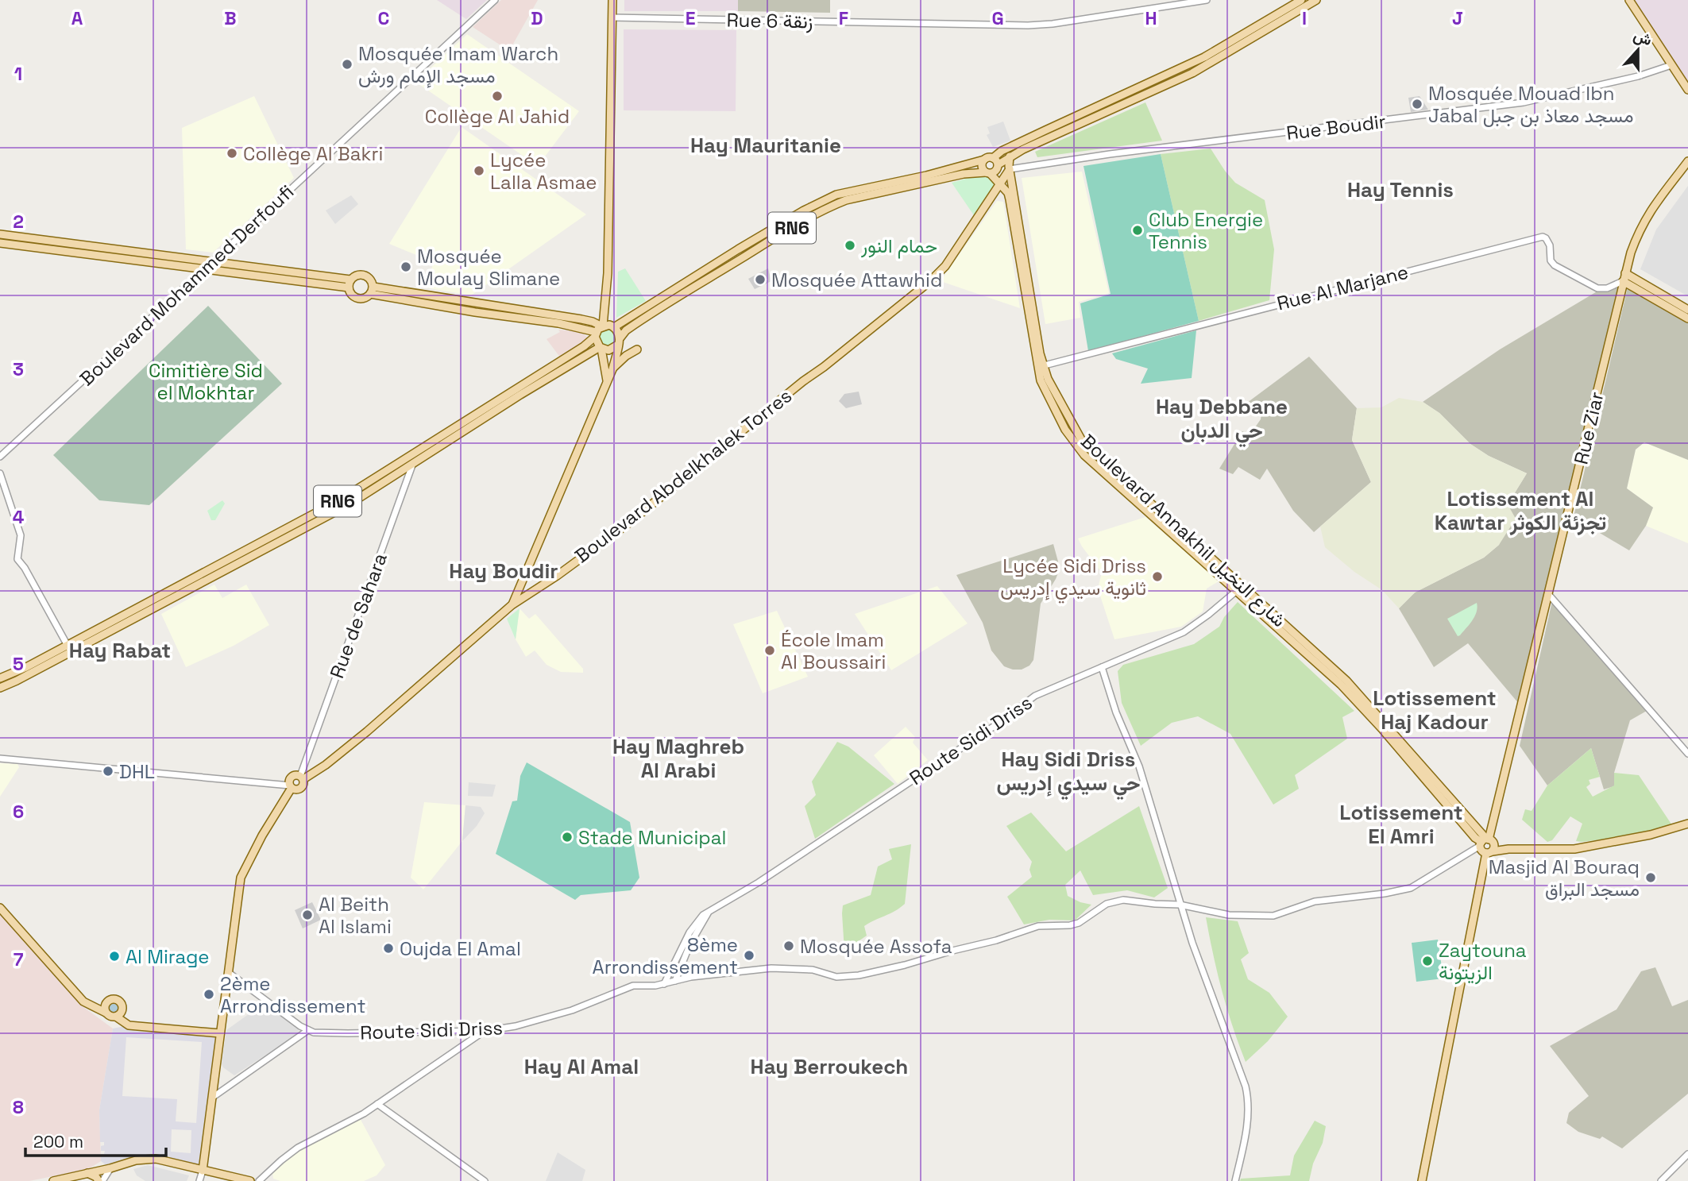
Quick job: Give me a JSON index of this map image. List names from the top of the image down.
{
  "streets": {
    "main road": [
      "Rue Boudir",
      "RN6",
      "Rue Ziar",
      "Boulevard Abdelkhalek Torres",
      "Boulevard Annakhil شارع النخيل"
    ],
    "street": [
      "Rue 6 زنقة",
      "Boulevard Mohammed Derfoufi",
      "Rue Al Marjane",
      "Rue de Sahara",
      "Route Sidi Driss"
    ]
  },
  "crossings": [
    ["Rue Boudir", "RN6"],
    ["Rue Boudir", "Boulevard Abdelkhalek Torres"],
    ["Rue Boudir", "Boulevard Annakhil شارع النخيل"],
    ["RN6", "Boulevard Annakhil شارع النخيل"],
    ["RN6", "Rue de Sahara"],
    ["Rue Al Marjane", "Rue Ziar"],
    ["Rue Al Marjane", "Boulevard Annakhil شارع النخيل"],
    ["Rue Ziar", "Boulevard Annakhil شارع النخيل"],
    ["Boulevard Abdelkhalek Torres", "Boulevard Annakhil شارع النخيل"],
    ["Boulevard Abdelkhalek Torres", "Rue de Sahara"],
    ["Boulevard Annakhil شارع النخيل", "Route Sidi Driss"]
  ],
  "districts": [
    "Hay Mauritanie",
    "Hay Tennis",
    "Hay Debbane حي الدبان",
    "Lotissement Al Kawtar تجزئة الكوثر",
    "Hay Boudir",
    "Hay Rabat",
    "Lotissement Haj Kadour",
    "Hay Maghreb Al Arabi",
    "Hay Sidi Driss حي سيدي إدريس",
    "Lotissement El Amri",
    "Hay Al Amal",
    "Hay Berroukech"
  ],
  "parks": ["Cimitière Sid el Mokhtar"],
  "places": [
    "Mosquée Imam Warch مسجد الإمام ورش",
    "Collège Al Jahid",
    "Mosquée Mouad Ibn Jabal مسجد معاذ بن جبل",
    "Collège Al Bakri",
    "Lycée Lalla Asmae",
    "Club Energie Tennis",
    "حمام النور",
    "Mosquée Moulay Slimane",
    "Mosquée Attawhid",
    "Lycée Sidi Driss ثانوية سيدي إدريس",
    "École Imam Al Boussairi",
    "DHL",
    "Stade Municipal",
    "Masjid Al Bouraq مسجد البراق",
    "Al Beith Al Islami",
    "Mosquée Assofa",
    "Oujda El Amal",
    "8ème Arrondissement",
    "Al Mirage",
    "Zaytouna الزيتونة",
    "2ème Arrondissement"
  ],
  "scale_bar": "200 m",
  "north": "top",
  "grid": {
    "columns": [
      "A",
      "B",
      "C",
      "D",
      "E",
      "F",
      "G",
      "H",
      "I",
      "J"
    ],
    "rows": [
      "1",
      "2",
      "3",
      "4",
      "5",
      "6",
      "7",
      "8"
    ]
  }
}
